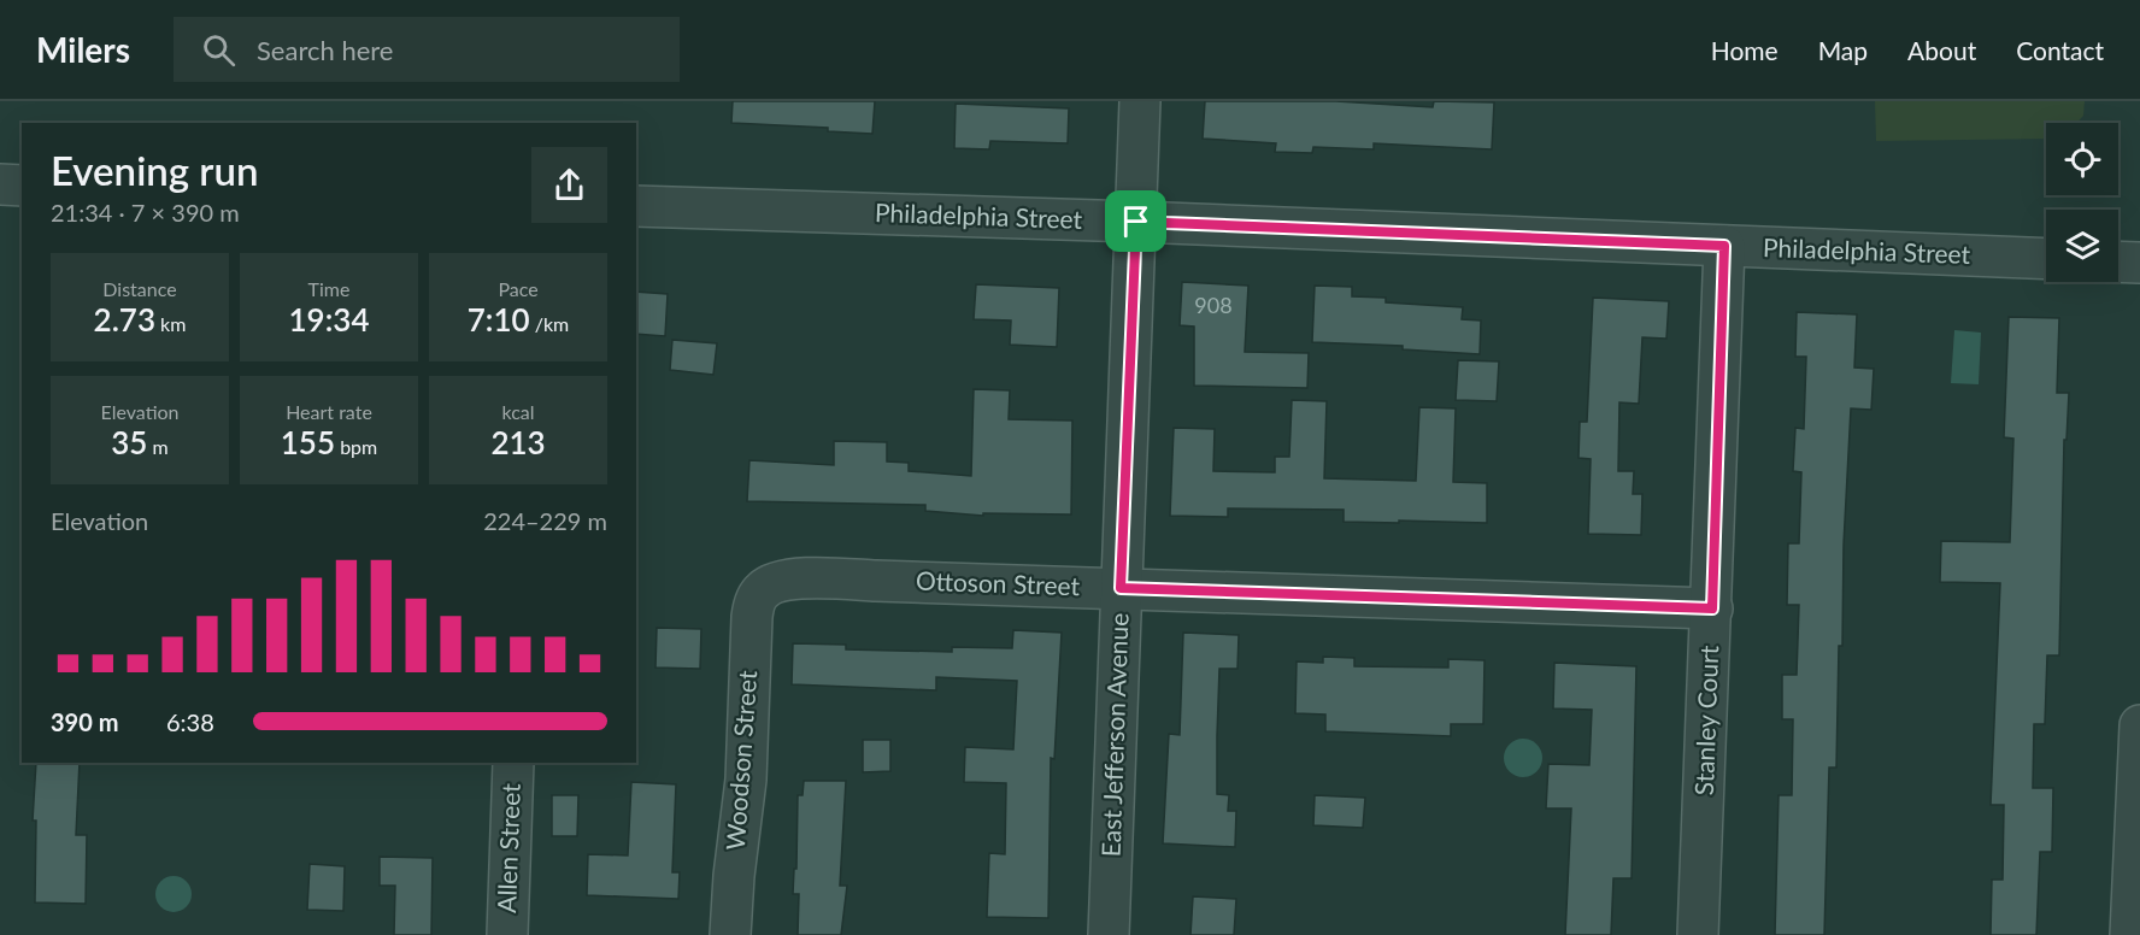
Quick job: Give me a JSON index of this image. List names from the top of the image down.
{
  "streets": {
    "street": [
      "Philadelphia Street",
      "Ottoson Street",
      "Stanley Court",
      "East Jefferson Avenue",
      "Woodson Street",
      "Allen Street"
    ]
  },
  "crossings": [
    ["Philadelphia Street", "Stanley Court"],
    ["Philadelphia Street", "East Jefferson Avenue"],
    ["Ottoson Street", "Stanley Court"],
    ["Ottoson Street", "East Jefferson Avenue"],
    ["Ottoson Street", "Woodson Street"]
  ],
  "house_numbers": ["908"],
  "page": {
    "header": "Milers",
    "search": "Search here",
    "nav": [
      "Home",
      "Map",
      "About",
      "Contact"
    ],
    "heading": ["Evening run", "21:34 · 7 × 390 m"],
    "stats": [
      ["Distance", "2.73 km"],
      ["Time", "19:34"],
      ["Pace", "7:10 /km"],
      ["Elevation", "35 m"],
      ["Heart rate", "155 bpm"],
      ["kcal", "213"]
    ],
    "chart": ["Elevation", "224–229 m"],
    "list": [
      {
        "name": "390 m",
        "note": "6:38"
      }
    ]
  }
}
